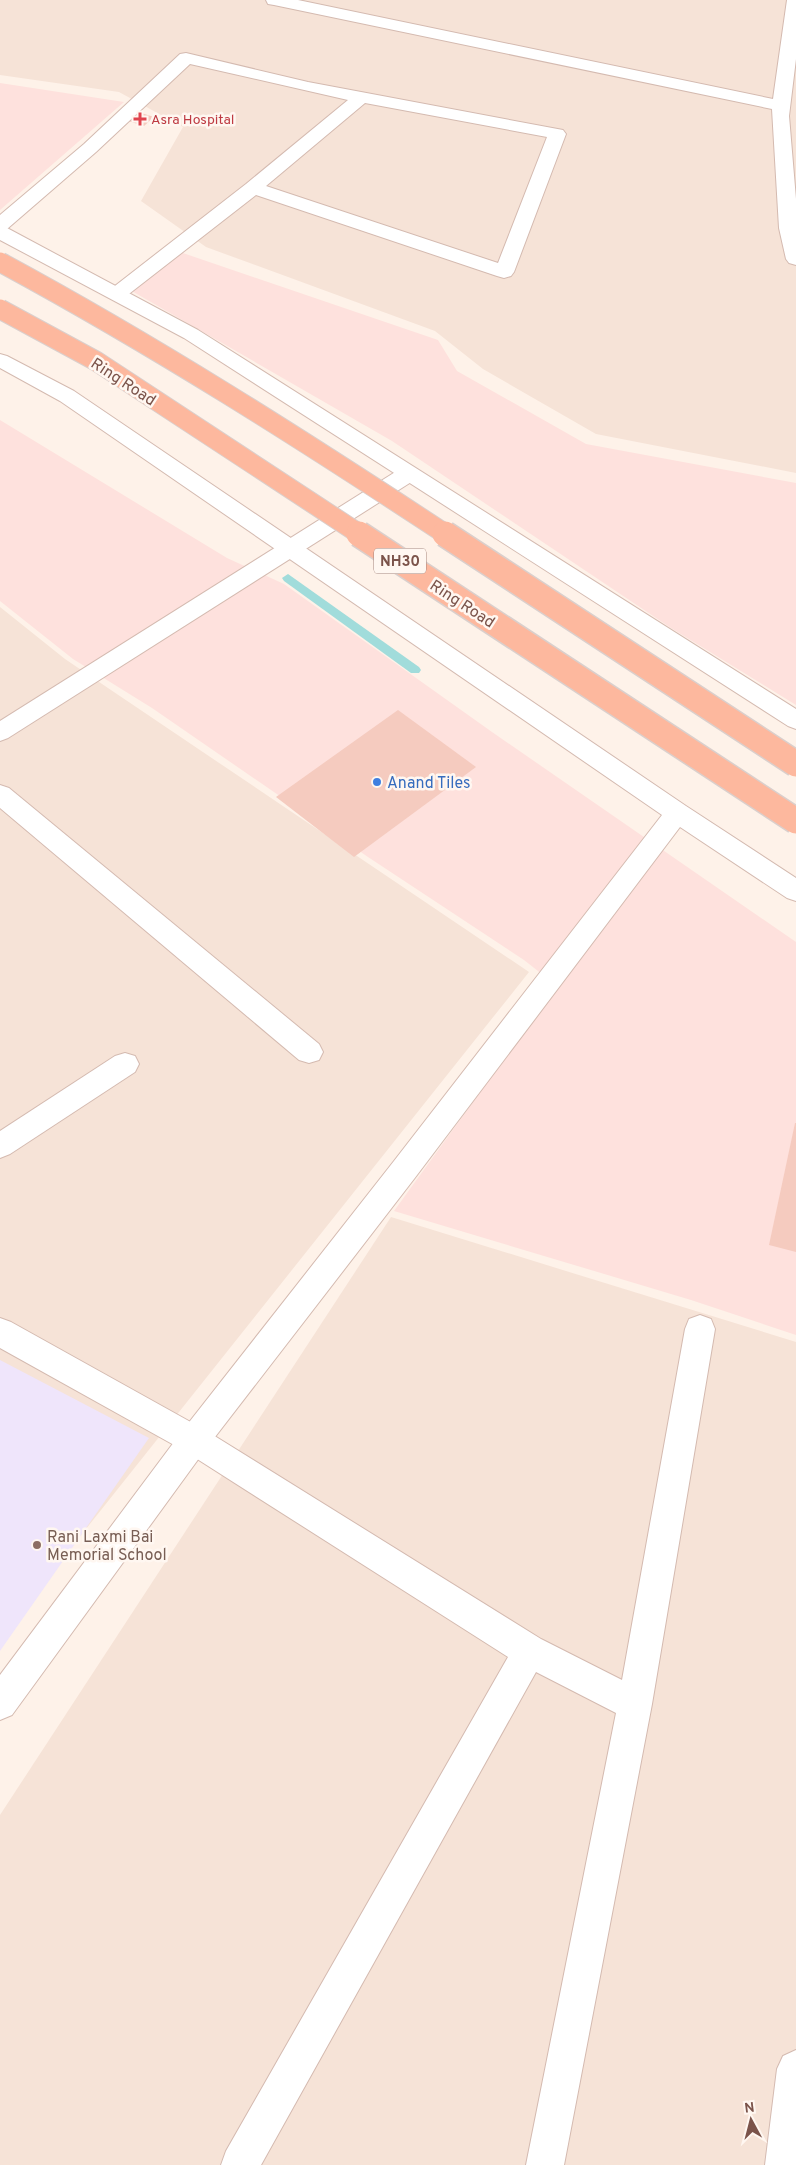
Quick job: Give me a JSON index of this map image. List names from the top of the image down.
{
  "streets": {
    "highway": ["Ring Road", "NH30"]
  },
  "places": {
    "health": ["Asra Hospital"],
    "other": ["Anand Tiles", "Rani Laxmi Bai Memorial School"]
  },
  "north": "top"
}
